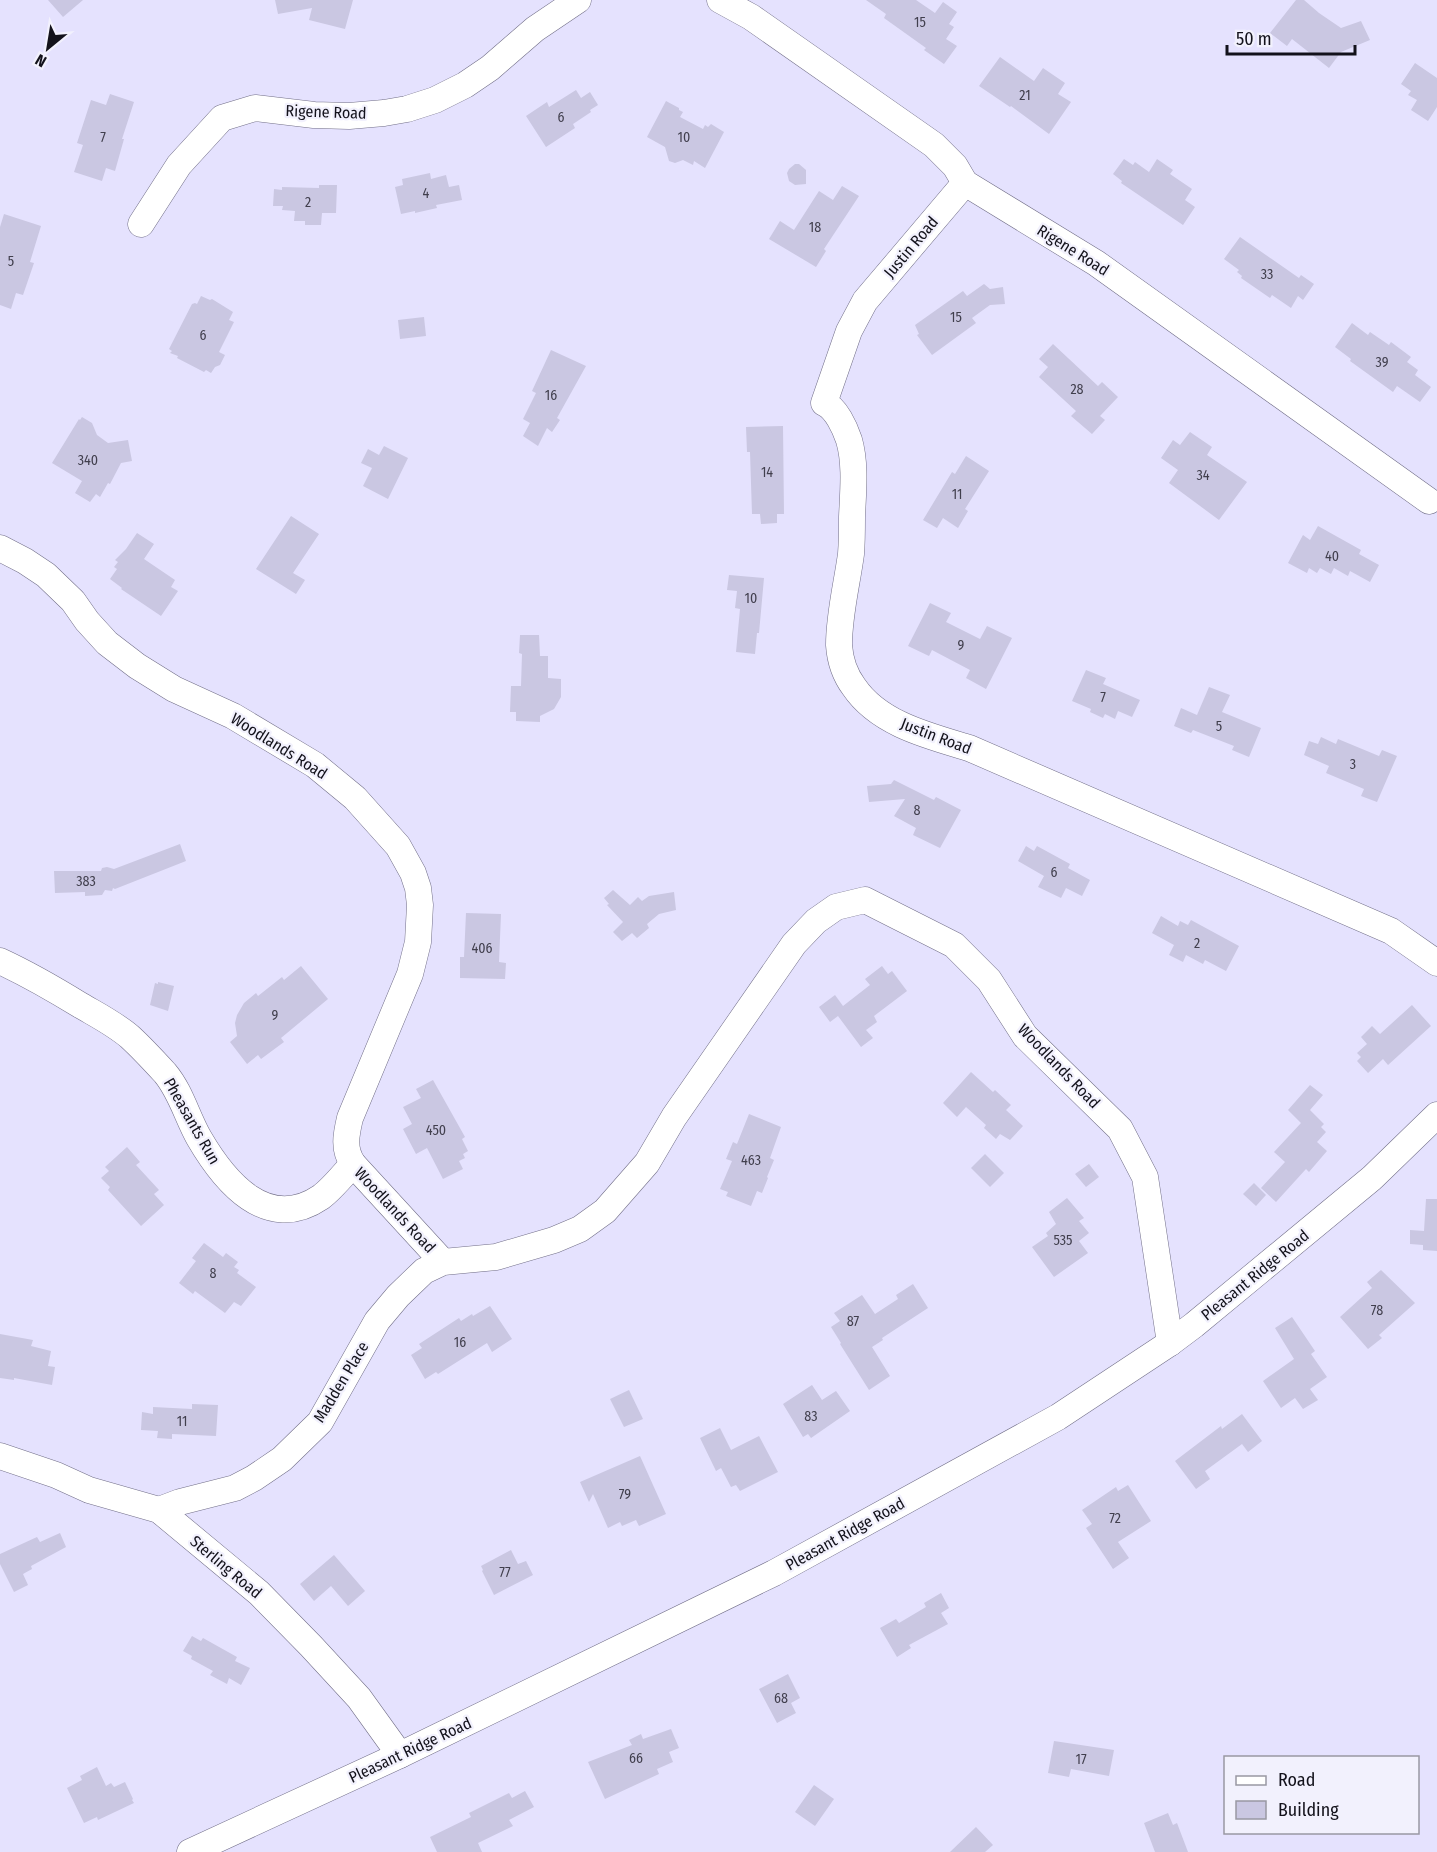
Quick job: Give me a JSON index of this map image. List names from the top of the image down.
{
  "streets": {
    "street": [
      "Rigene Road",
      "Justin Road",
      "Woodlands Road",
      "Pheasants Run",
      "Pleasant Ridge Road",
      "Madden Place",
      "Sterling Road"
    ]
  },
  "crossings": [
    ["Rigene Road", "Justin Road"],
    ["Woodlands Road", "Pheasants Run"],
    ["Woodlands Road", "Pleasant Ridge Road"],
    ["Woodlands Road", "Madden Place"],
    ["Pleasant Ridge Road", "Sterling Road"],
    ["Madden Place", "Sterling Road"]
  ],
  "house_numbers": [
    "15",
    "21",
    "6",
    "7",
    "10",
    "4",
    "2",
    "18",
    "5",
    "33",
    "15",
    "6",
    "39",
    "28",
    "16",
    "340",
    "14",
    "34",
    "11",
    "40",
    "10",
    "9",
    "7",
    "5",
    "3",
    "8",
    "6",
    "383",
    "2",
    "406",
    "9",
    "450",
    "463",
    "535",
    "8",
    "78",
    "87",
    "16",
    "83",
    "11",
    "79",
    "72",
    "77",
    "68",
    "66",
    "17"
  ],
  "legend": ["Road", "Building"],
  "scale_bar": "50 m",
  "north": "bottom left"
}
